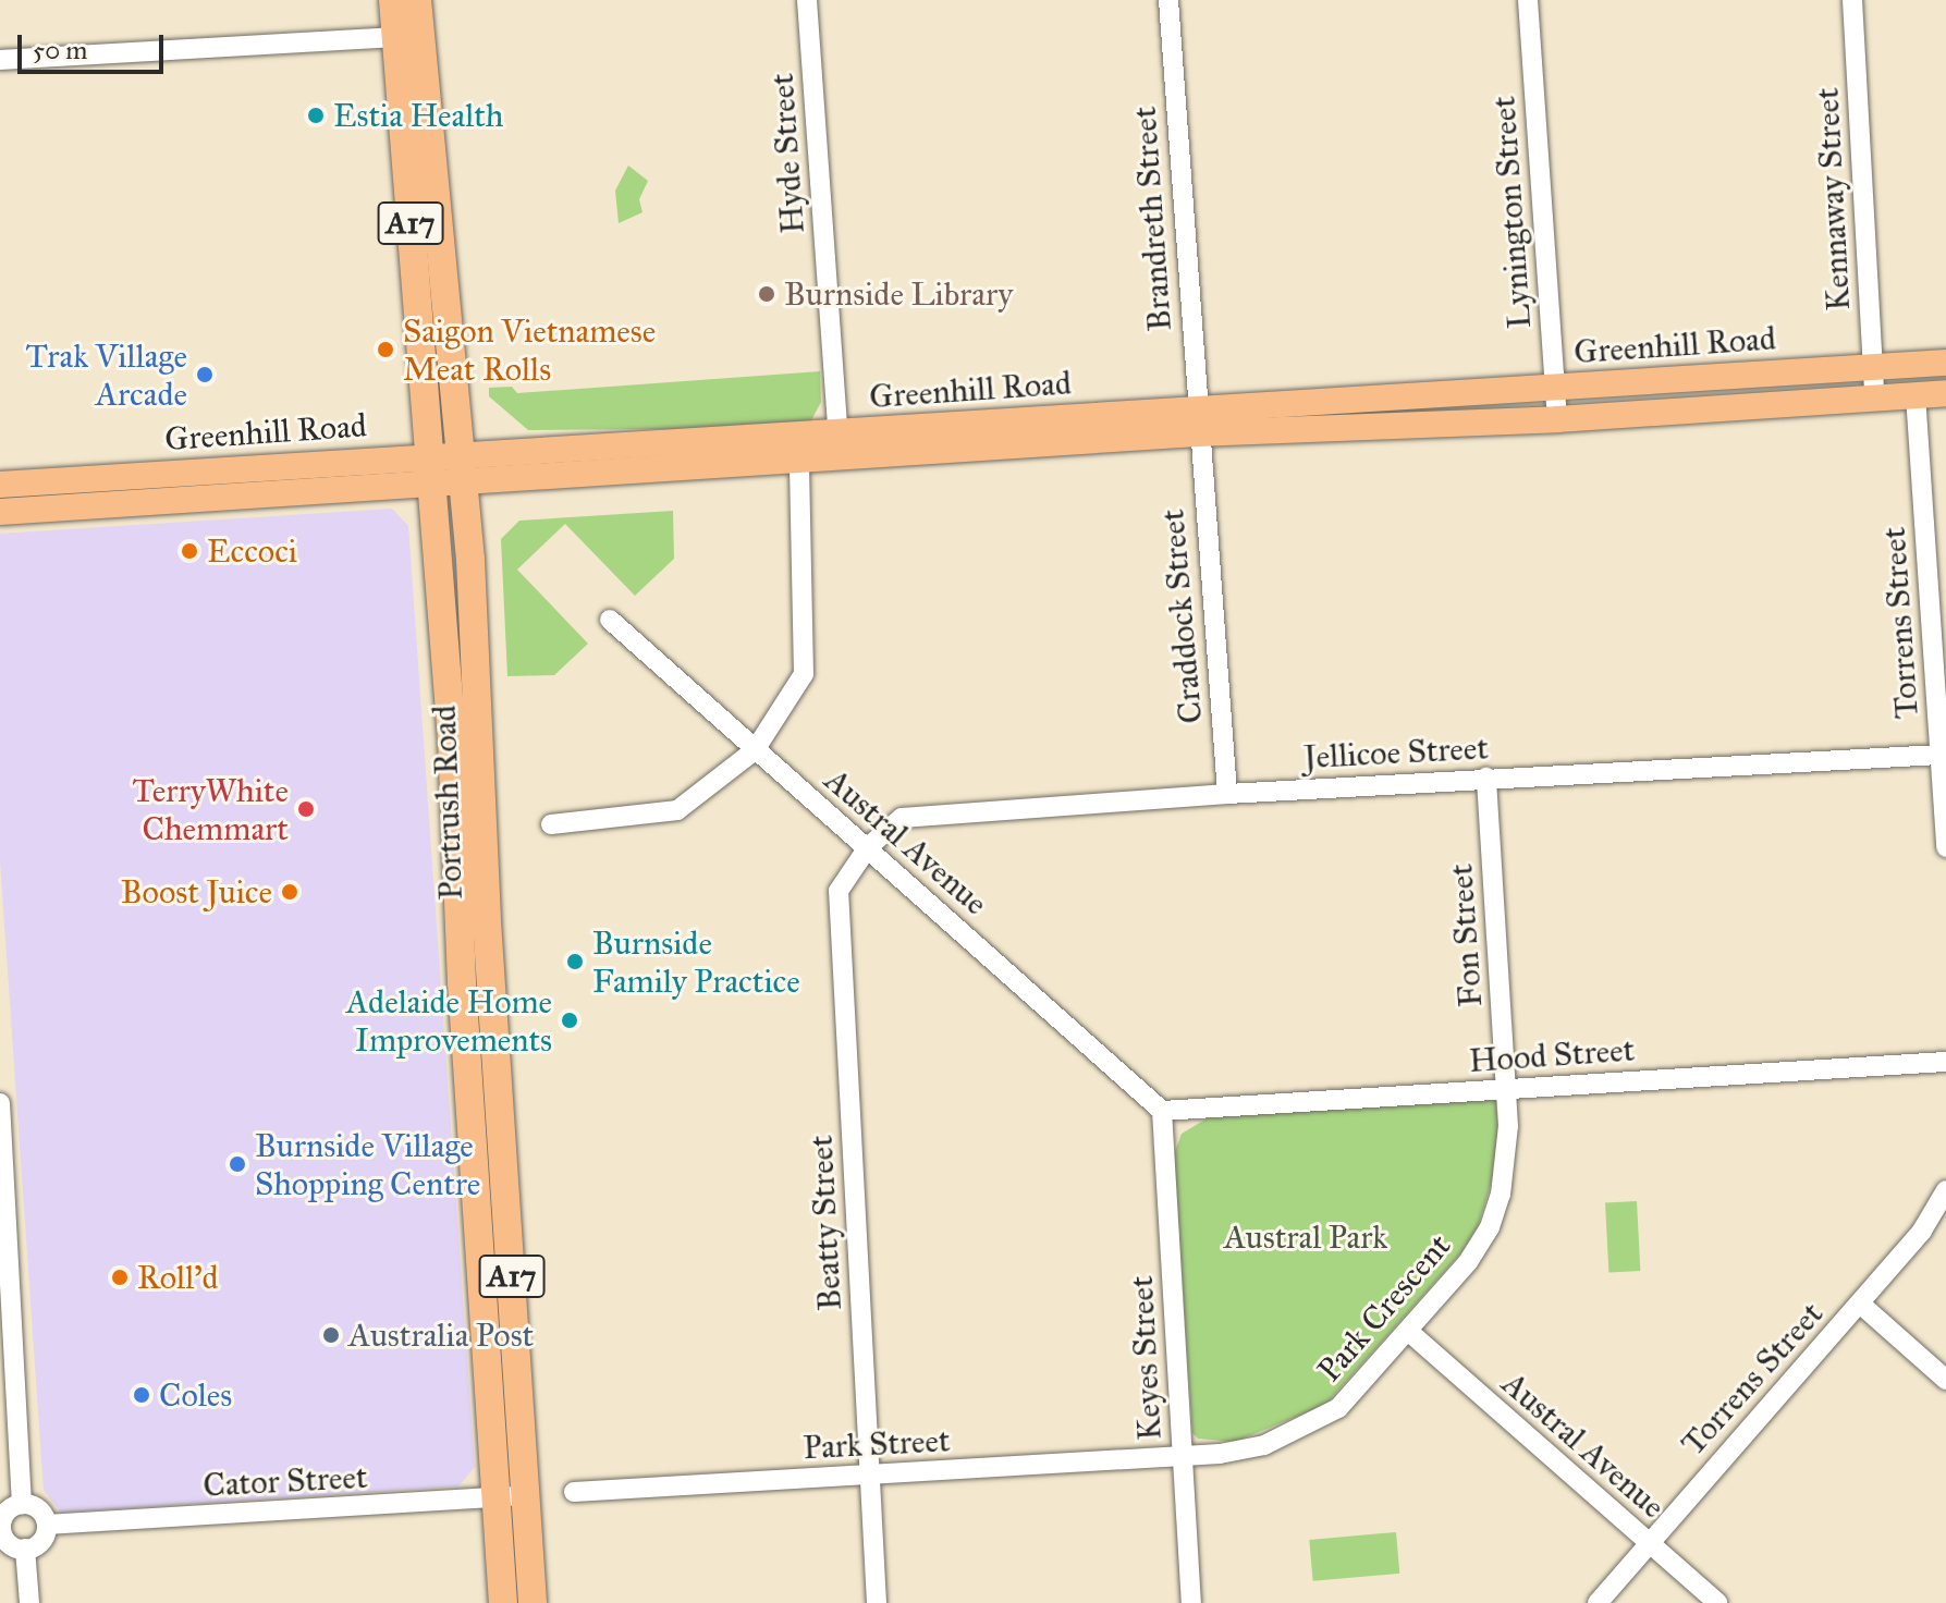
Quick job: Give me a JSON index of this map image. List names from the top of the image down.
{
  "streets": {
    "highway": ["A17", "Portrush Road"],
    "main road": ["Greenhill Road"],
    "street": [
      "Hyde Street",
      "Kennaway Street",
      "Lynington Street",
      "Brandreth Street",
      "Craddock Street",
      "Torrens Street",
      "Jellicoe Street",
      "Austral Avenue",
      "Fon Street",
      "Hood Street",
      "Beatty Street",
      "Park Crescent",
      "Keyes Street",
      "Park Street",
      "Cator Street"
    ]
  },
  "crossings": [
    ["Hyde Street", "Greenhill Road"],
    ["Kennaway Street", "Greenhill Road"],
    ["Lynington Street", "Greenhill Road"],
    ["Brandreth Street", "Greenhill Road"],
    ["Brandreth Street", "Craddock Street"],
    ["Greenhill Road", "Craddock Street"],
    ["Greenhill Road", "Torrens Street"],
    ["Greenhill Road", "Portrush Road"],
    ["Craddock Street", "Jellicoe Street"],
    ["Torrens Street", "Jellicoe Street"],
    ["Torrens Street", "Austral Avenue"],
    ["Jellicoe Street", "Austral Avenue"],
    ["Jellicoe Street", "Fon Street"],
    ["Jellicoe Street", "Beatty Street"],
    ["Portrush Road", "Cator Street"],
    ["Austral Avenue", "Hood Street"],
    ["Austral Avenue", "Beatty Street"],
    ["Austral Avenue", "Park Crescent"],
    ["Austral Avenue", "Keyes Street"],
    ["Fon Street", "Hood Street"],
    ["Fon Street", "Park Crescent"],
    ["Hood Street", "Park Crescent"],
    ["Hood Street", "Keyes Street"],
    ["Beatty Street", "Park Street"],
    ["Park Crescent", "Keyes Street"],
    ["Park Crescent", "Park Street"],
    ["Keyes Street", "Park Street"]
  ],
  "parks": ["Austral Park"],
  "places": [
    "Estia Health",
    "Burnside Library",
    "Saigon Vietnamese Meat Rolls",
    "Trak Village Arcade",
    "Eccoci",
    "TerryWhite Chemmart",
    "Boost Juice",
    "Burnside Family Practice",
    "Adelaide Home Improvements",
    "Burnside Village Shopping Centre",
    "Roll'd",
    "Australia Post",
    "Coles"
  ],
  "scale_bar": "50 m"
}
